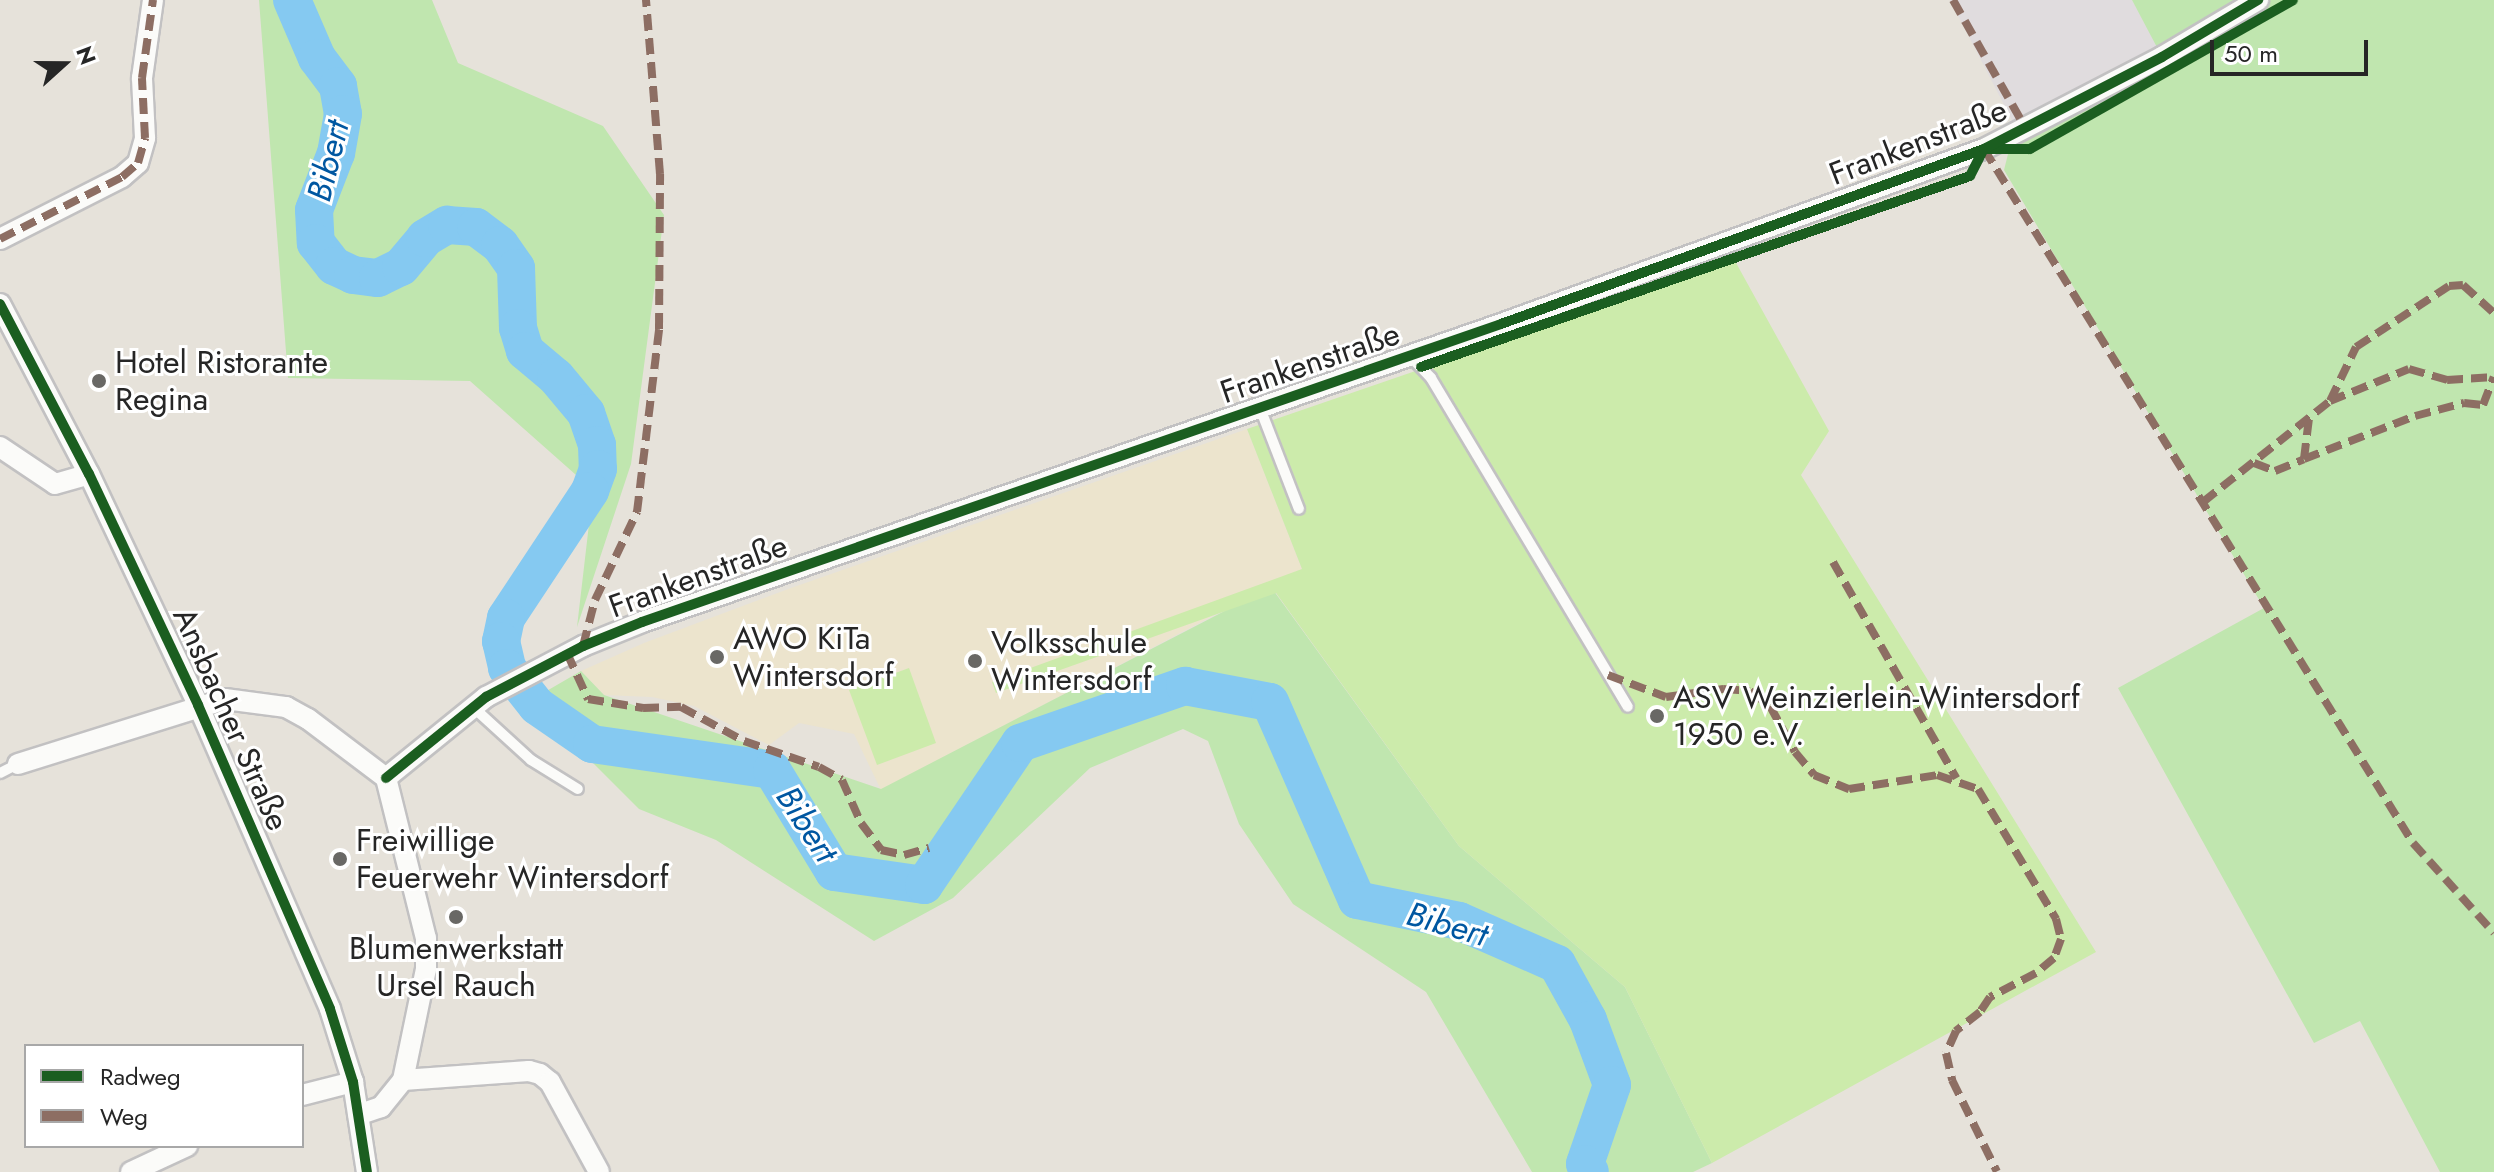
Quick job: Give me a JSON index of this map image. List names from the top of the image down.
{
  "streets": {
    "street": ["Frankenstraße", "Ansbacher Straße"]
  },
  "water": ["Bibert"],
  "places": [
    "Hotel Ristorante Regina",
    "AWO KiTa Wintersdorf",
    "Volksschule Wintersdorf",
    "ASV Weinzierlein-Wintersdorf 1950 e.V.",
    "Freiwillige Feuerwehr Wintersdorf",
    "Blumenwerkstatt Ursel Rauch"
  ],
  "legend": ["Radweg", "Weg"],
  "scale_bar": "50 m",
  "north": "right"
}
